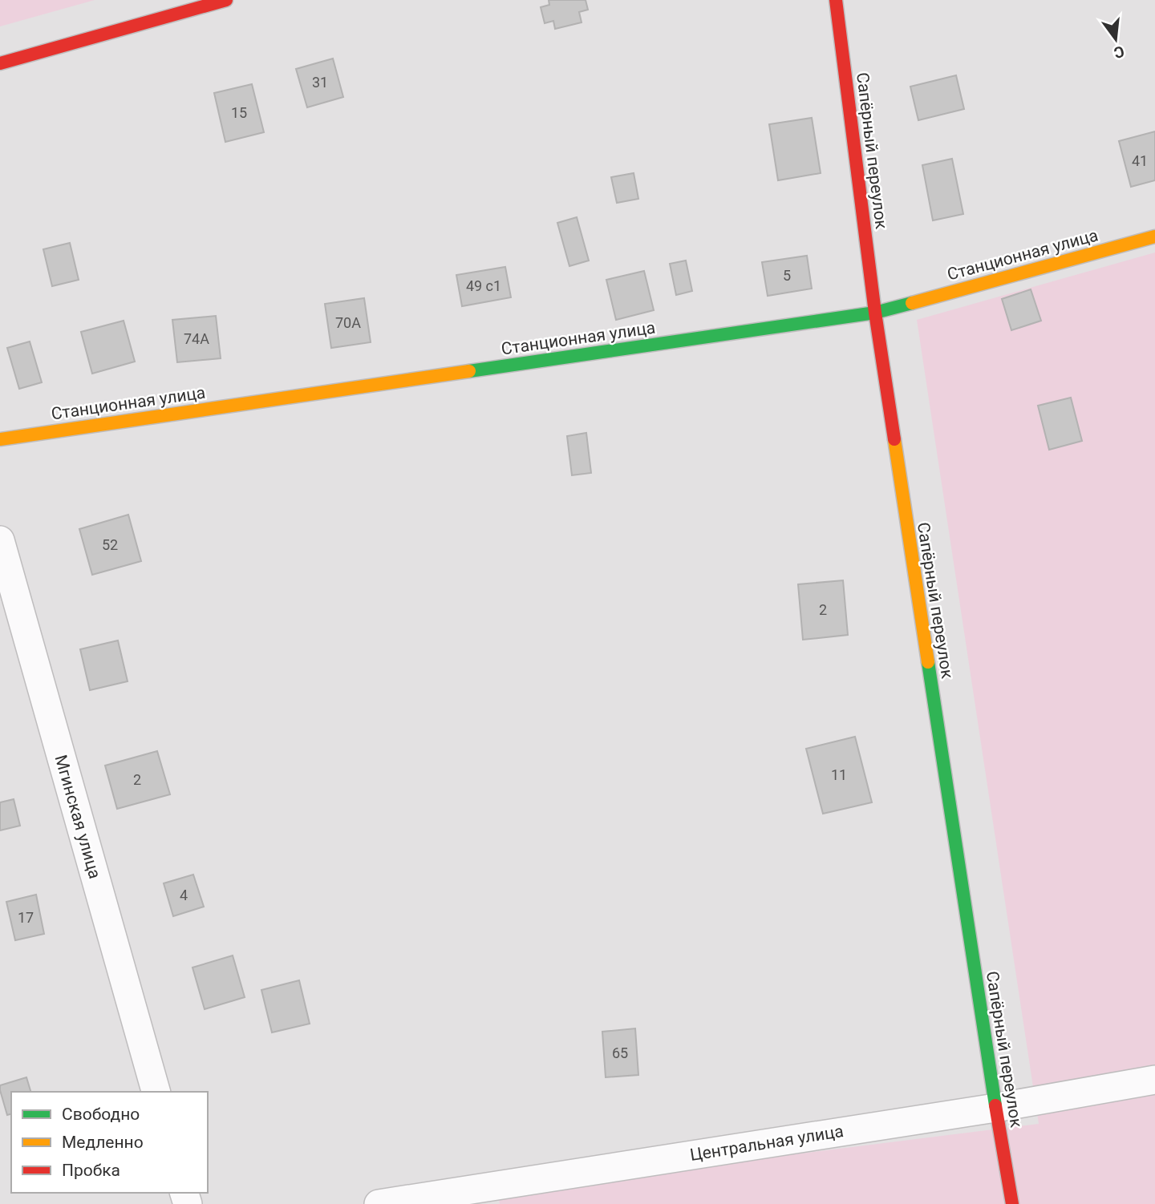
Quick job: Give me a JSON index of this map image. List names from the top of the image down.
{
  "streets": {
    "street": [
      "Сапёрный переулок",
      "Станционная улица",
      "Мгинская улица",
      "Центральная улица"
    ]
  },
  "crossings": [
    ["Сапёрный переулок", "Станционная улица"],
    ["Сапёрный переулок", "Центральная улица"]
  ],
  "house_numbers": [
    "31",
    "15",
    "41",
    "5",
    "49 с1",
    "70А",
    "74А",
    "52",
    "2",
    "11",
    "2",
    "4",
    "17",
    "65"
  ],
  "legend": ["Свободно", "Медленно", "Пробка"],
  "north": "bottom"
}
